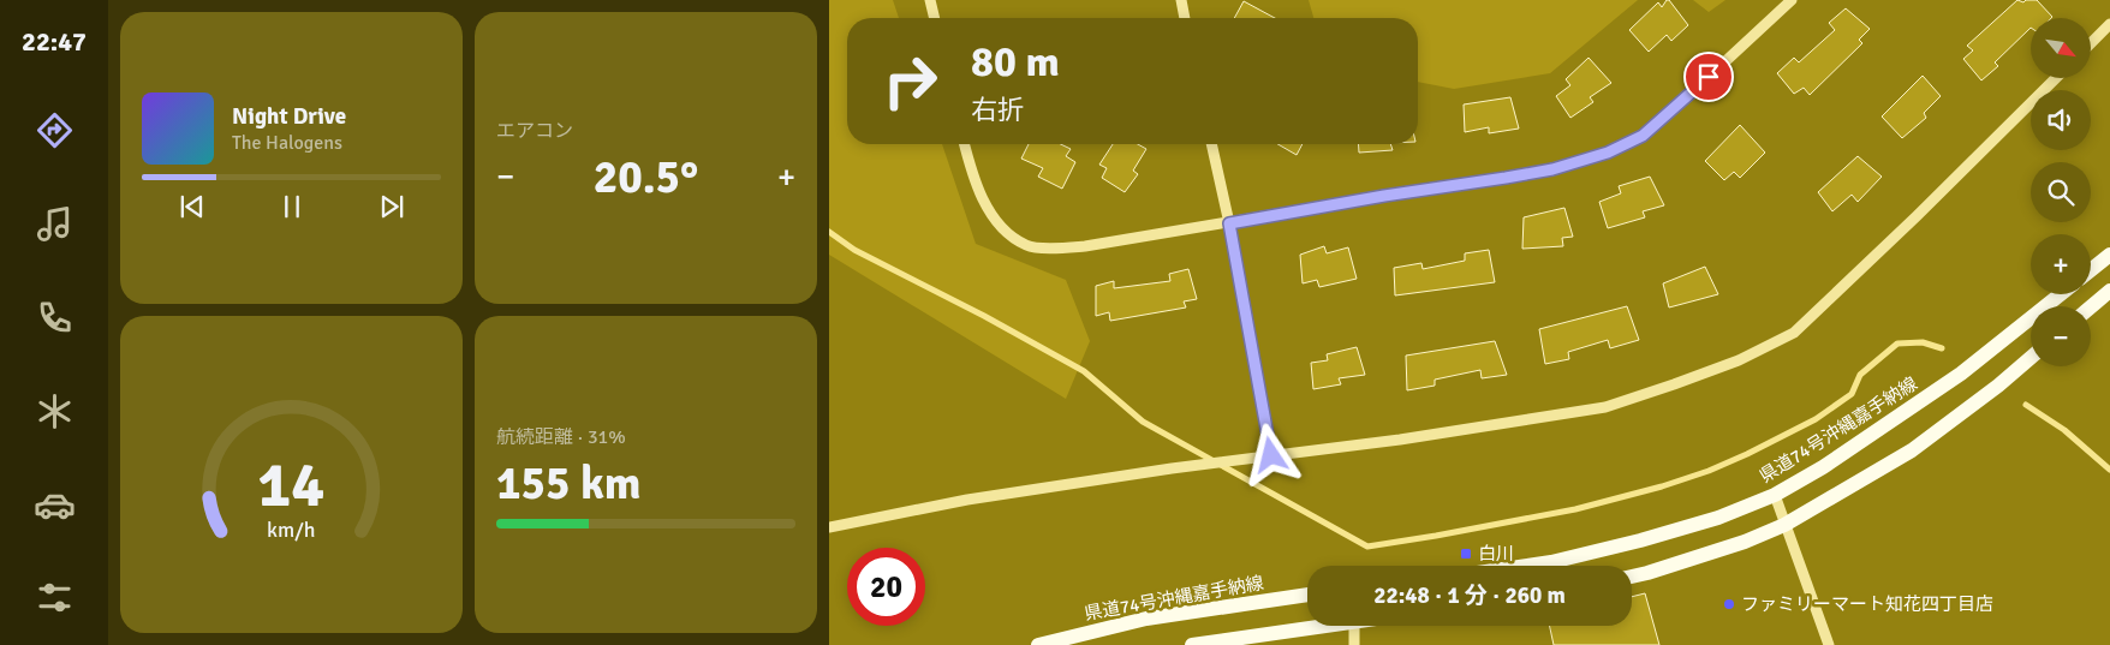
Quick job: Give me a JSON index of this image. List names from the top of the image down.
{
  "streets": {
    "main road": ["県道74号沖縄嘉手納線"]
  },
  "places": {
    "transit": ["白川"],
    "other": ["ファミリーマート知花四丁目店"]
  },
  "north": "bottom right",
  "page": {
    "tabs": "22:47",
    "tile": [
      "エアコン",
      ["航続距離 · 31%", "155 km"]
    ],
    "map_buttons": ["+", "−"],
    "turn": ["80 m", "右折"],
    "song": ["Night Drive", "The Halogens"],
    "heat": ["−", "20.5°", "+"],
    "limit": "20",
    "trip": "22:48 · 1 分 · 260 m",
    "gauge": ["14", "km/h"]
  }
}
